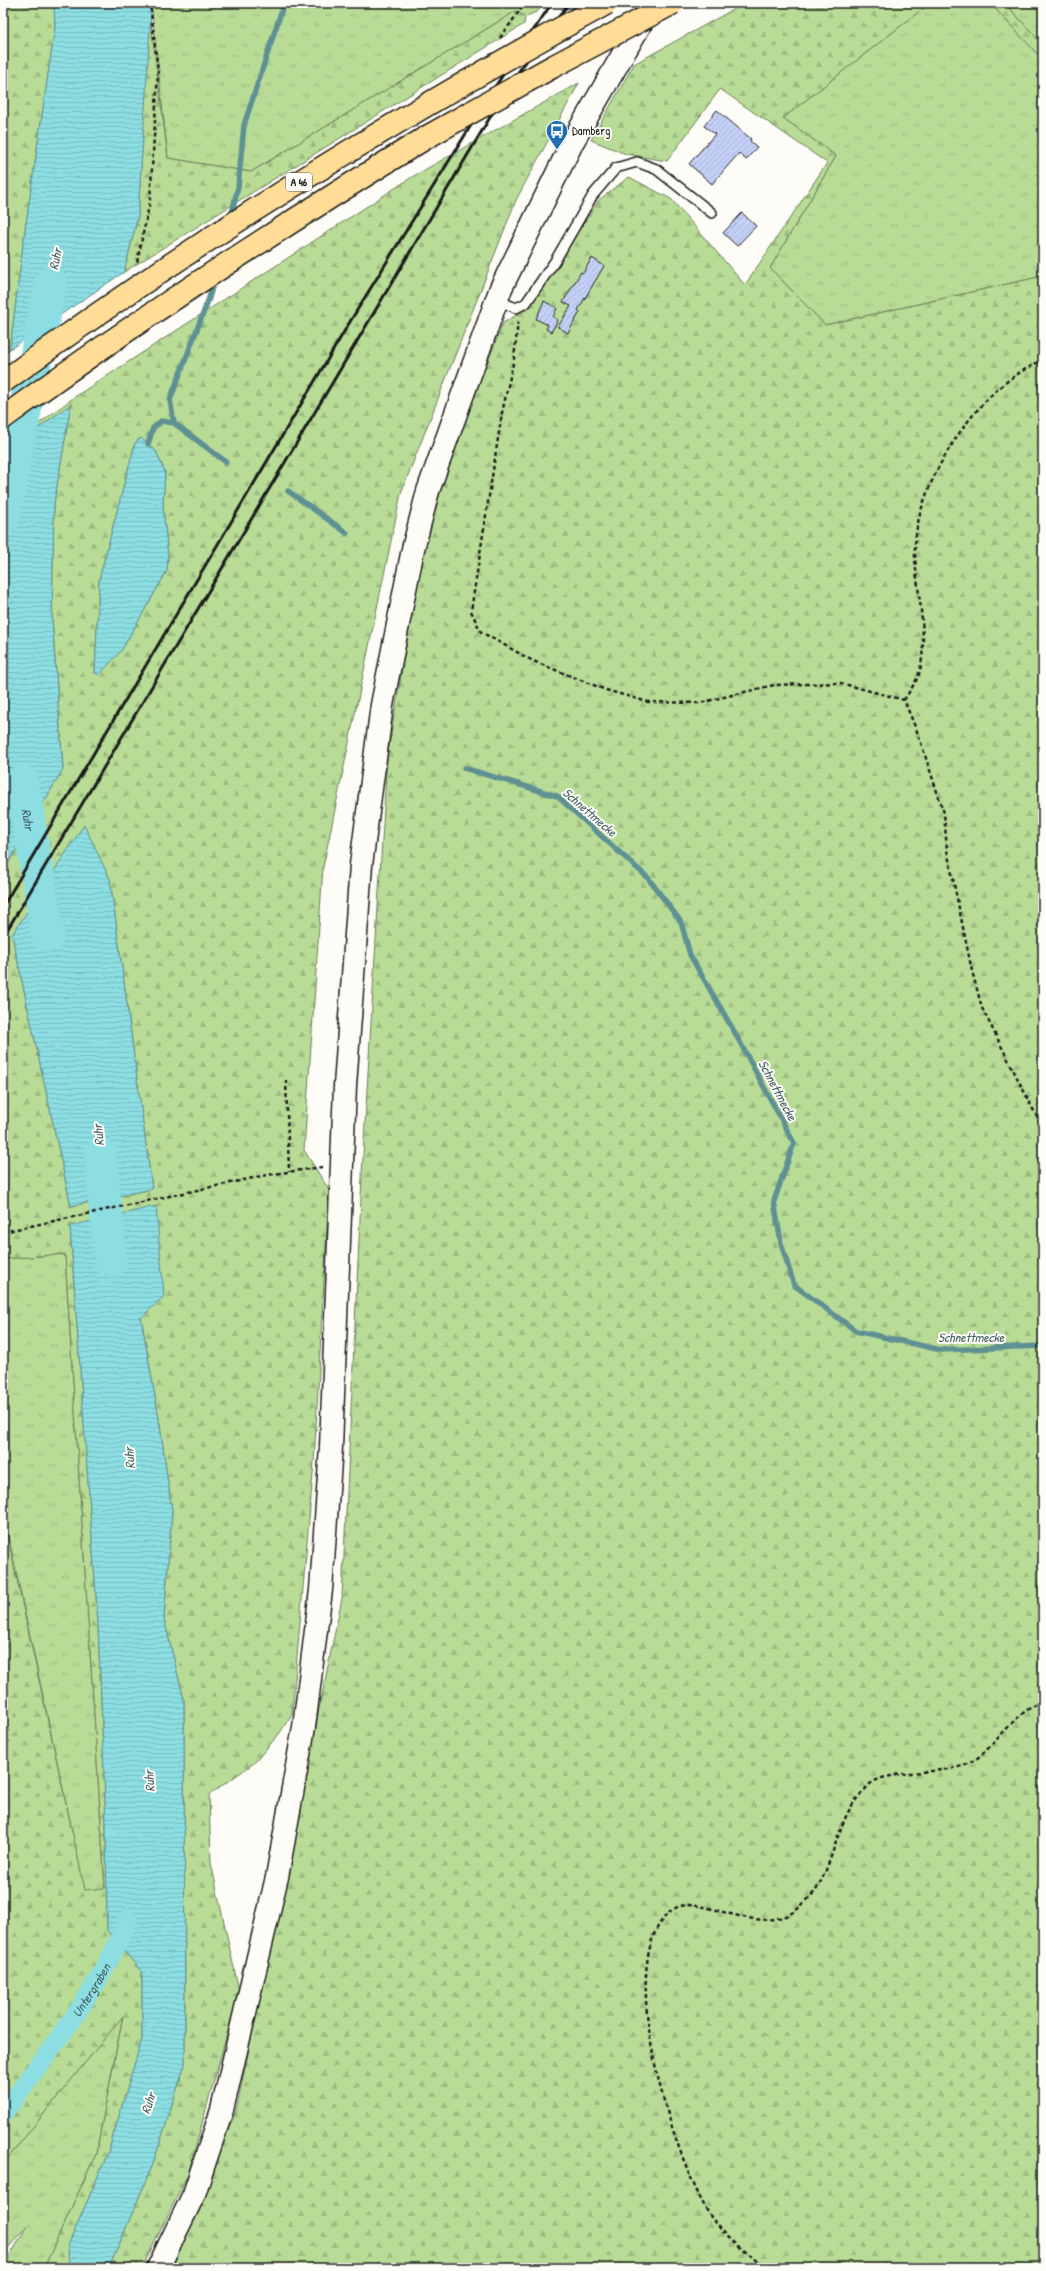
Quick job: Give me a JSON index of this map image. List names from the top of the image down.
{
  "streets": {
    "highway": ["A 46"]
  },
  "water": ["Ruhr", "Schnettmecke", "Untergraben"],
  "places": {
    "bus stop": ["Damberg"]
  }
}
